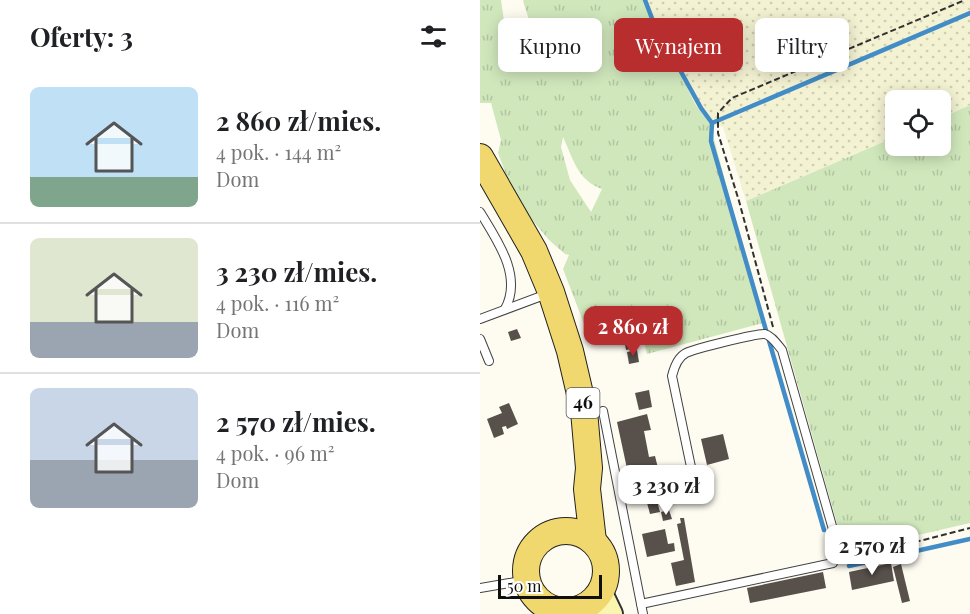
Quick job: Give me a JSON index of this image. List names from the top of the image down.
{
  "streets": {
    "main road": ["46"]
  },
  "scale_bar": "50 m",
  "page": {
    "heading": "Oferty: 3",
    "chip": ["Kupno", "Wynajem", "Filtry"],
    "list": [
      {
        "name": "2 860 zł/mies.",
        "note": "4 pok. · 144 m² · Dom"
      },
      {
        "name": "3 230 zł/mies.",
        "note": "4 pok. · 116 m² · Dom"
      },
      {
        "name": "2 570 zł/mies.",
        "note": "4 pok. · 96 m² · Dom"
      }
    ],
    "price": ["2 860 zł", "3 230 zł", "2 570 zł"],
    "scale": "50 m"
  }
}
